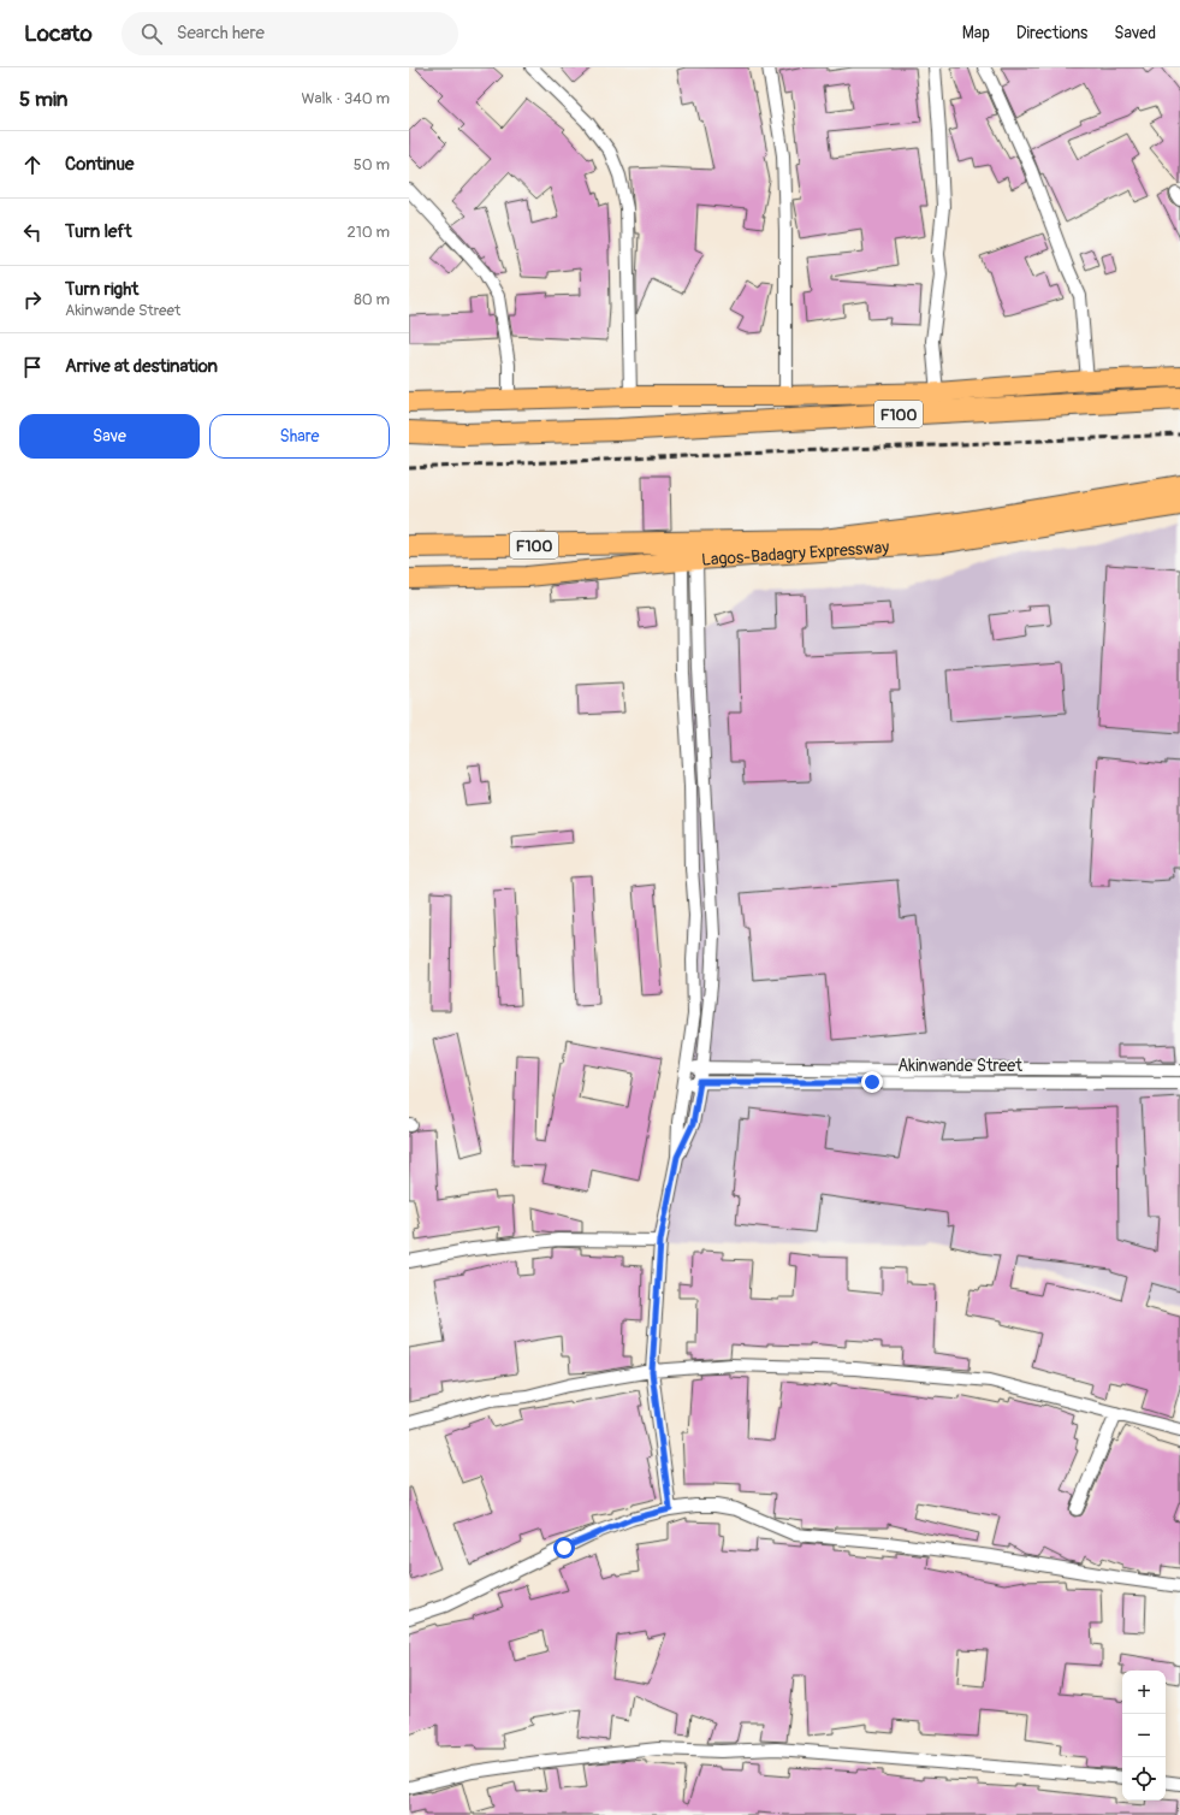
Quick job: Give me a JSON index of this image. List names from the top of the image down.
{
  "streets": {
    "highway": ["F100", "Lagos-Badagry Expressway"],
    "street": ["Akinwande Street"]
  },
  "page": {
    "header": "Locato",
    "search": "Search here",
    "nav": ["Map", "Directions", "Saved"],
    "heading": ["5 min", "Walk · 340 m"],
    "list": [
      ["Continue", "50 m"],
      ["Turn left", "210 m"],
      ["Turn right", "Akinwande Street", "80 m"],
      "Arrive at destination"
    ],
    "buttons": ["Save", "Share"],
    "map_buttons": ["+", "−"]
  }
}
